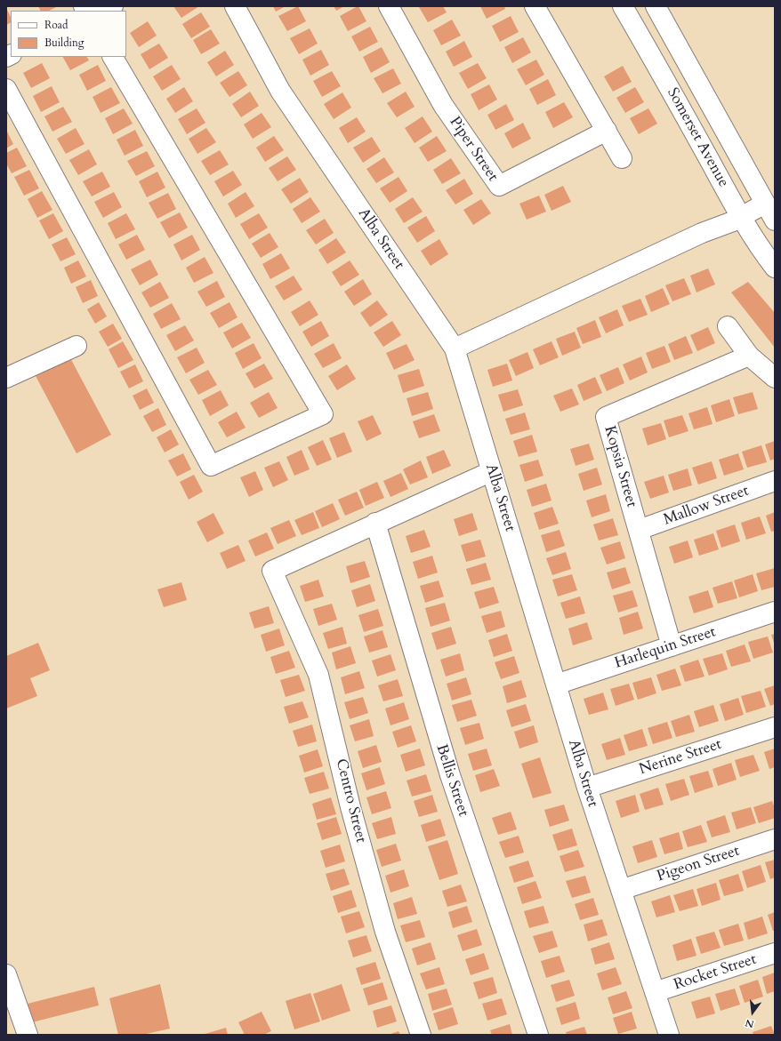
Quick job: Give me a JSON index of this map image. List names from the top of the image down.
{
  "streets": {
    "street": [
      "Somerset Avenue",
      "Piper Street",
      "Alba Street",
      "Kopsia Street",
      "Mallow Street",
      "Harlequin Street",
      "Nerine Street",
      "Bellis Street",
      "Centro Street",
      "Pigeon Street",
      "Rocket Street"
    ]
  },
  "crossings": [
    ["Alba Street", "Harlequin Street"],
    ["Alba Street", "Nerine Street"],
    ["Alba Street", "Pigeon Street"],
    ["Alba Street", "Rocket Street"],
    ["Kopsia Street", "Mallow Street"],
    ["Kopsia Street", "Harlequin Street"],
    ["Bellis Street", "Centro Street"]
  ],
  "legend": ["Road", "Building"],
  "north": "bottom"
}
